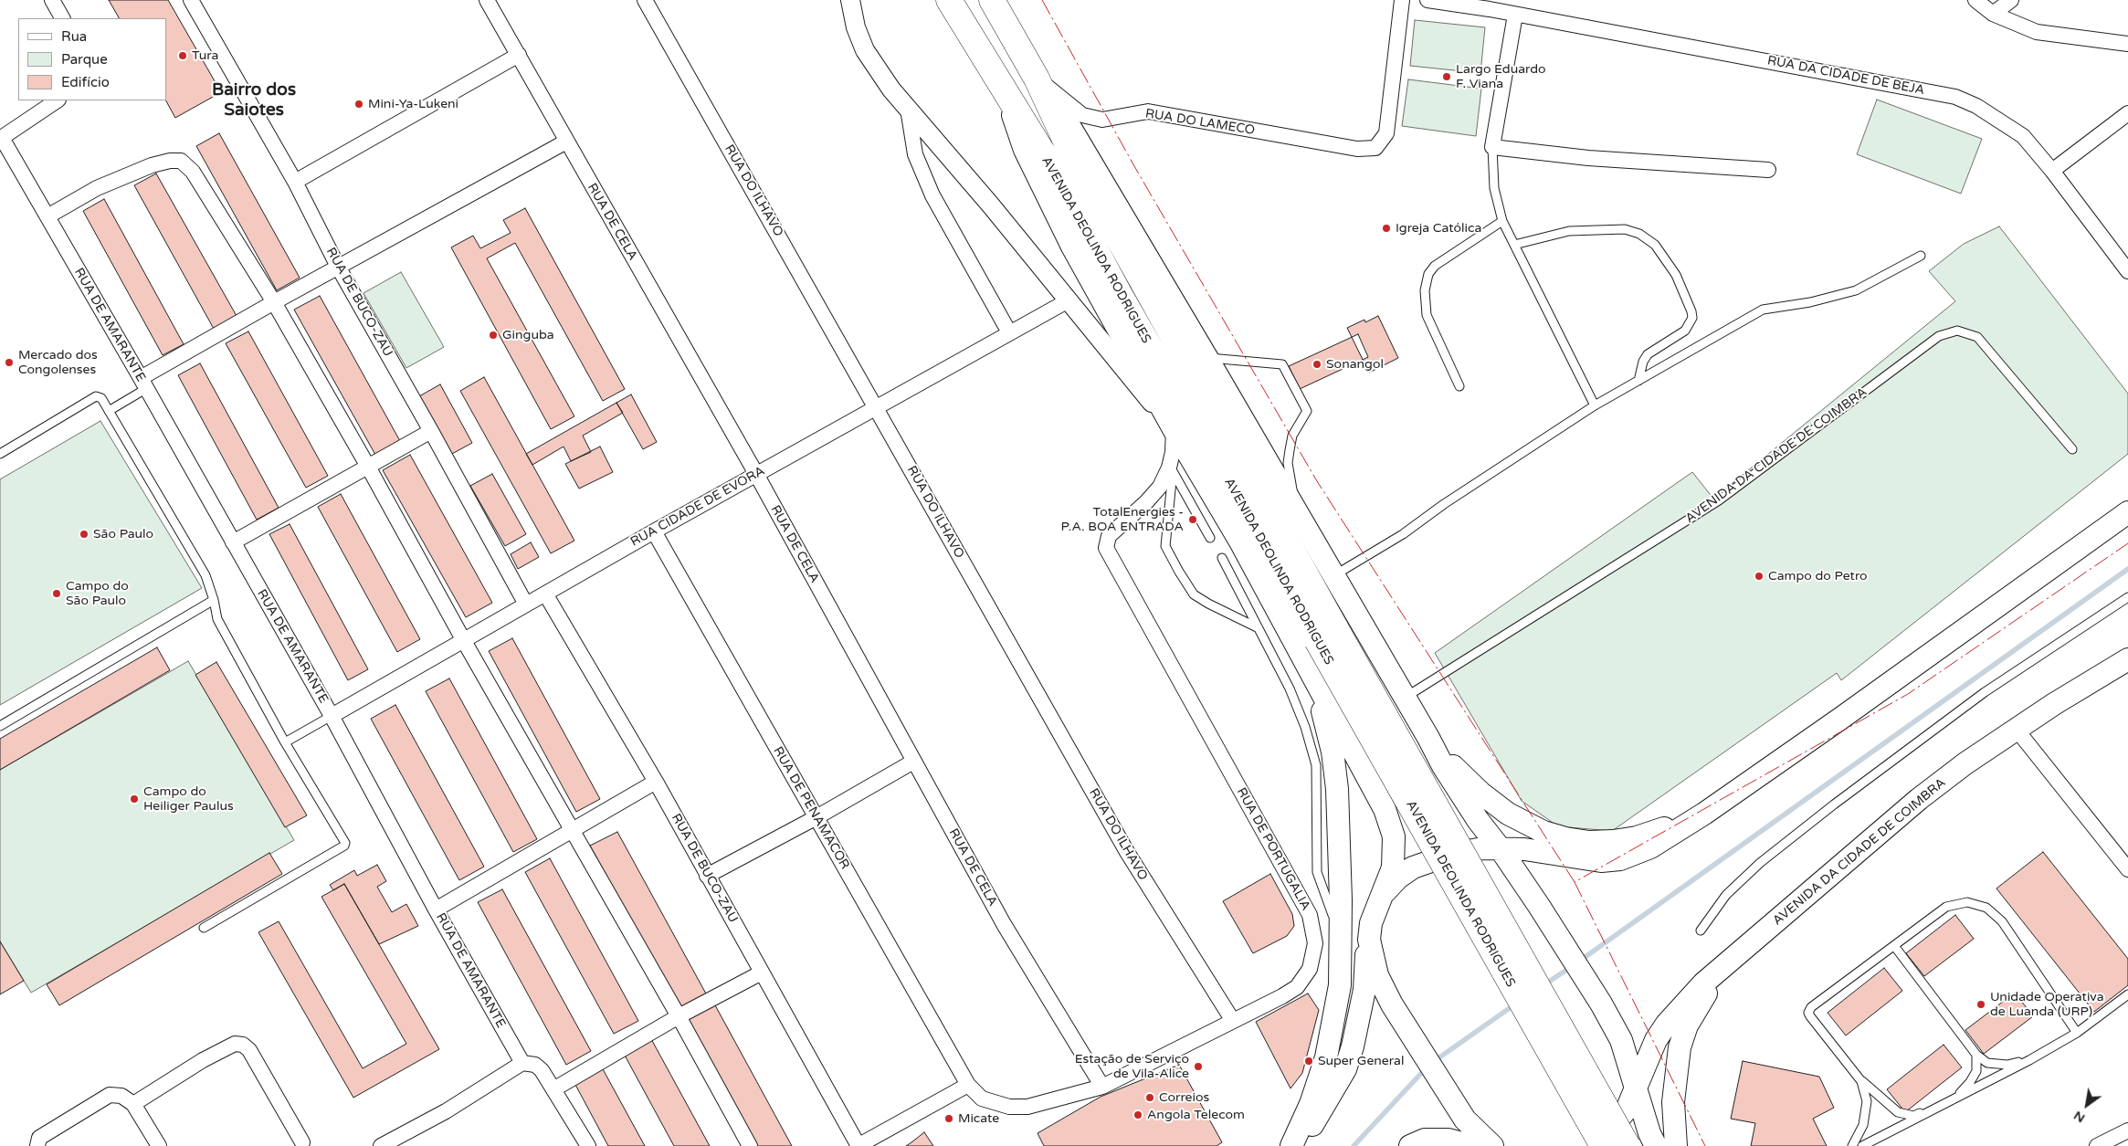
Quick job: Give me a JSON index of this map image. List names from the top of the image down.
{
  "streets": {
    "highway": ["AVENIDA DEOLINDA RODRIGUES"],
    "main road": ["AVENIDA DA CIDADE DE COIMBRA"],
    "street": [
      "RUA DA CIDADE DE BEJA",
      "RUA DO LAMECO",
      "RUA DO ILHAVO",
      "RUA DE CELA",
      "RUA DE BUCO-ZAU",
      "RUA DE AMARANTE",
      "RUA CIDADE DE EVORA",
      "RUA DE PENAMACOR",
      "RUA DE PORTUGALIA"
    ]
  },
  "crossings": [
    ["RUA DO LAMECO", "AVENIDA DEOLINDA RODRIGUES"],
    ["RUA DO ILHAVO", "RUA CIDADE DE EVORA"],
    ["RUA DO ILHAVO", "RUA DE PORTUGALIA"],
    ["RUA DE CELA", "RUA CIDADE DE EVORA"],
    ["RUA DE CELA", "RUA DE PORTUGALIA"],
    ["RUA DE BUCO-ZAU", "RUA CIDADE DE EVORA"],
    ["RUA DE AMARANTE", "RUA CIDADE DE EVORA"],
    ["RUA CIDADE DE EVORA", "RUA DE PENAMACOR"],
    ["RUA DE PENAMACOR", "RUA DE PORTUGALIA"]
  ],
  "districts": ["Bairro dos Saiotes"],
  "places": [
    "Tura",
    "Largo Eduardo F. Viana",
    "Mini-Ya-Lukeni",
    "Igreja Católica",
    "Ginguba",
    "Mercado dos Congolenses",
    "Sonangol",
    "TotalEnergies - P.A. BOA ENTRADA",
    "São Paulo",
    "Campo do Petro",
    "Campo do São Paulo",
    "Campo do Heiliger Paulus",
    "Unidade Operativa de Luanda (URP)",
    "Super General",
    "Estação de Serviço de Vila-Alice",
    "Correios",
    "Angola Telecom",
    "Micate"
  ],
  "legend": ["Rua", "Parque", "Edifício"],
  "north": "bottom left"
}
